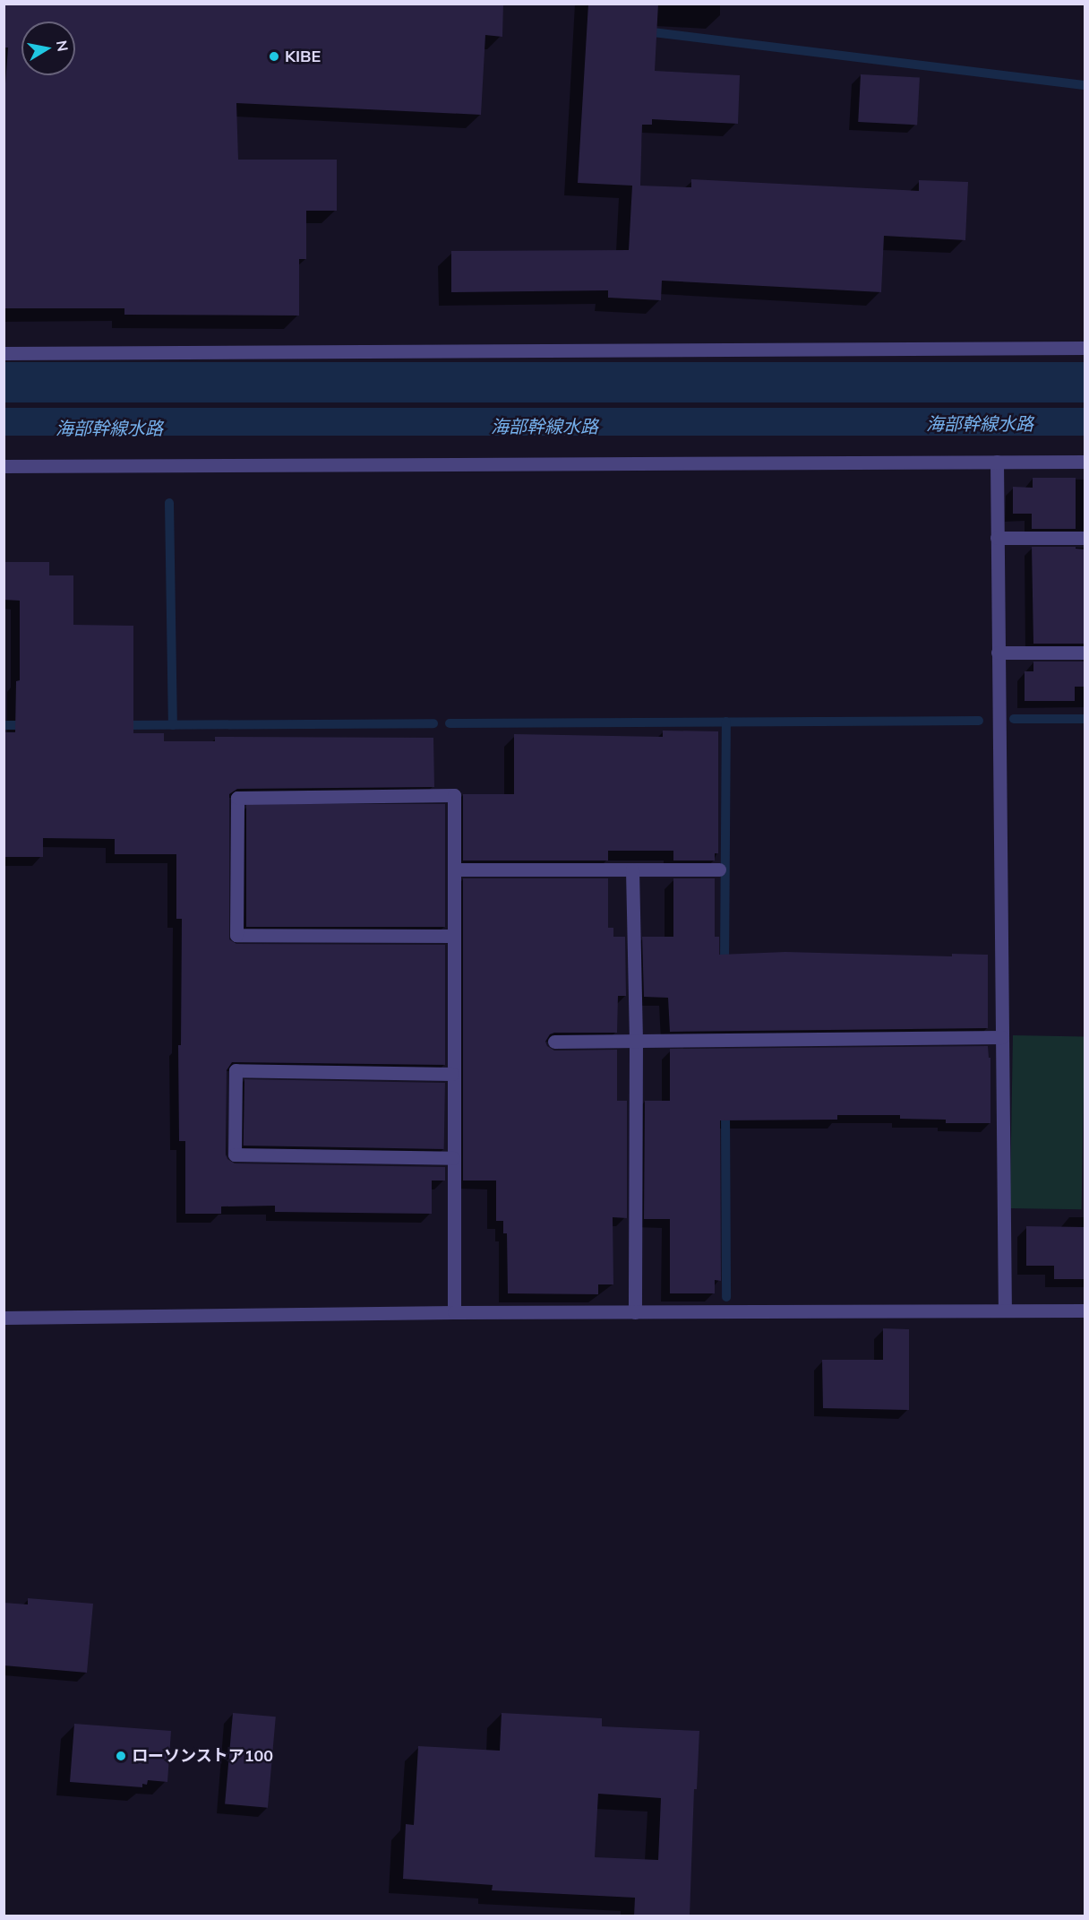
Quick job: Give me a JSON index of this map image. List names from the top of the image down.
{
  "water": ["海部幹線水路"],
  "places": ["KIBE", "ローソンストア100"],
  "north": "right"
}
